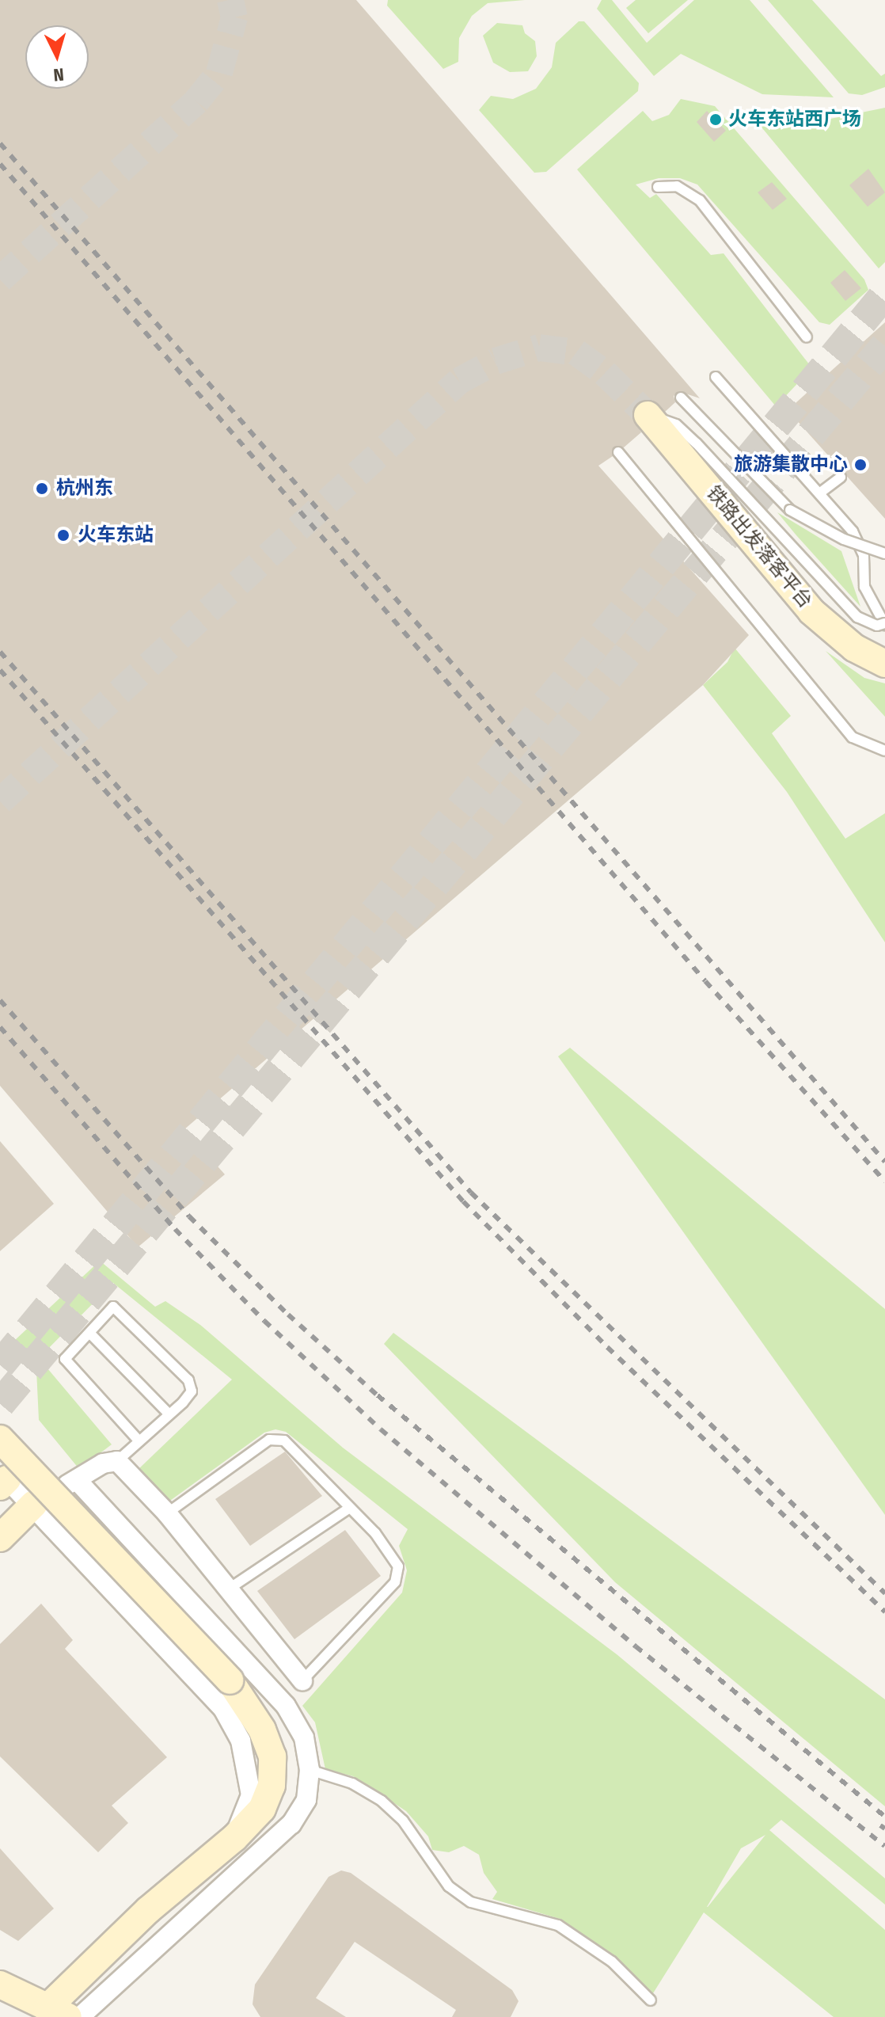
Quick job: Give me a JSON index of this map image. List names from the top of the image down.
{
  "streets": {
    "main road": ["铁路出发落客平台"]
  },
  "places": [
    "火车东站西广场",
    "旅游集散中心",
    "杭州东",
    "火车东站"
  ],
  "north": "bottom"
}
